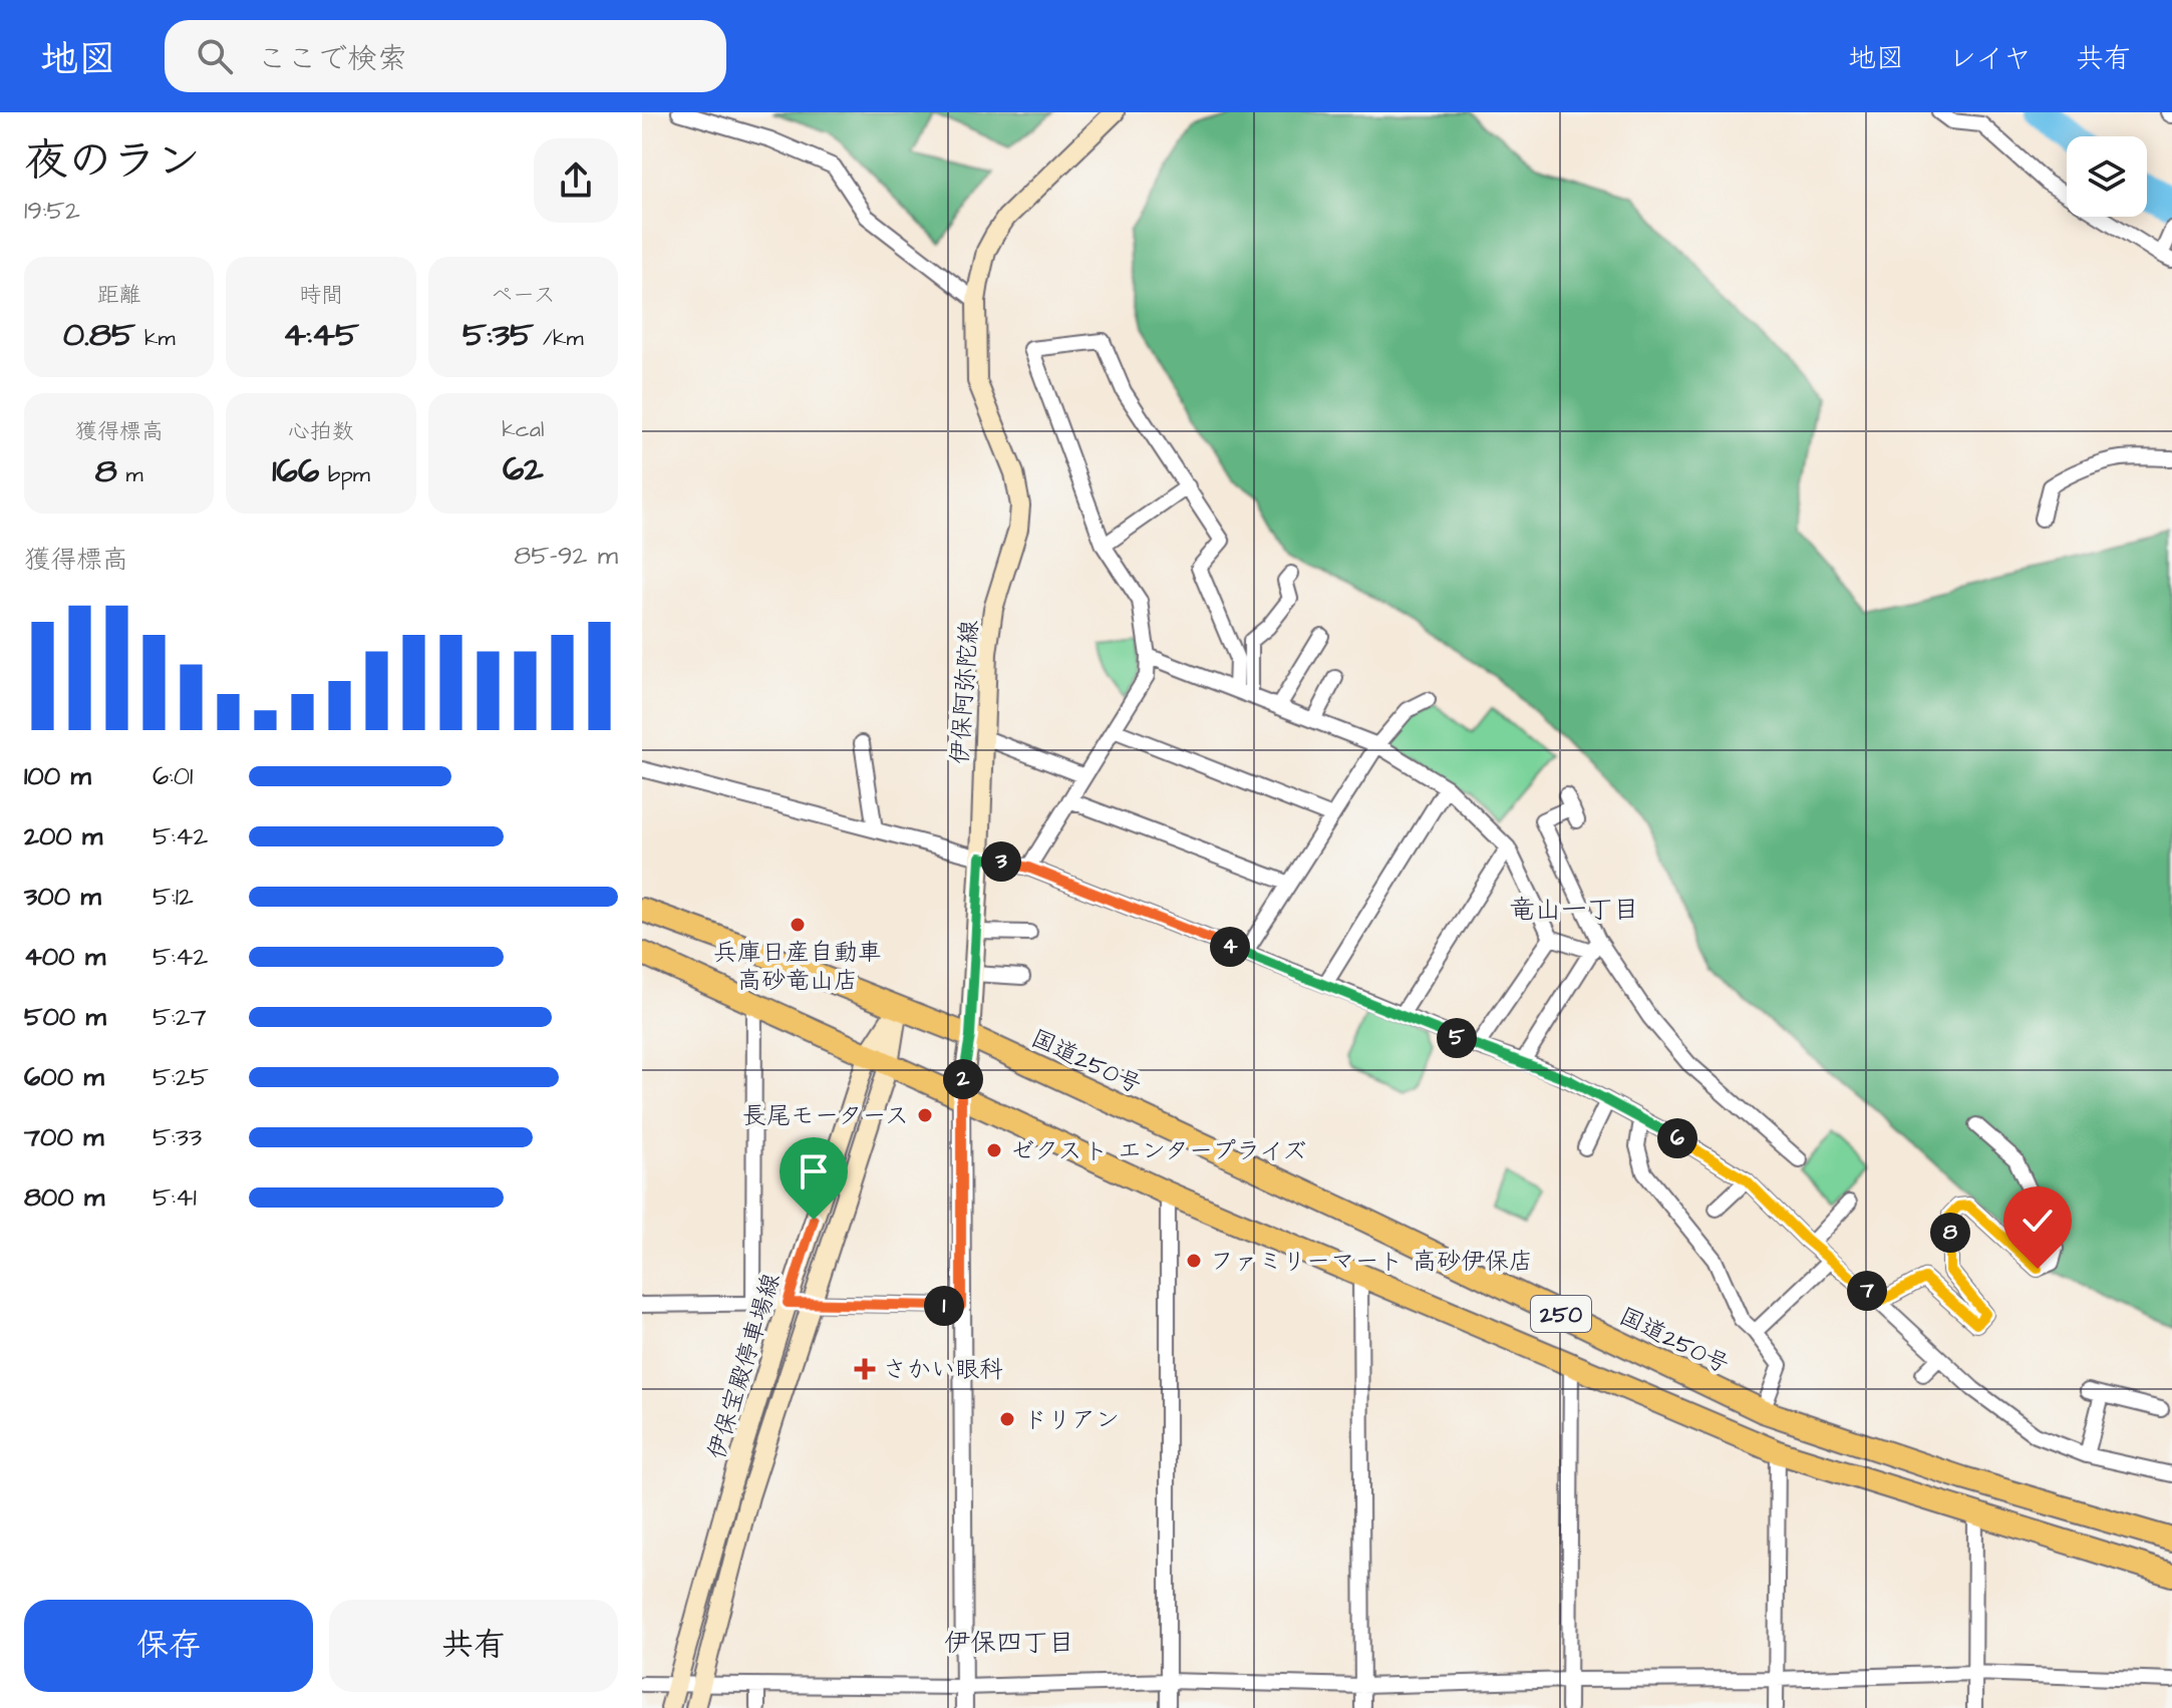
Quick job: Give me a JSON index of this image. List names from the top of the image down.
{
  "streets": {
    "highway": ["国道250号", "250"],
    "main road": ["伊保阿弥陀線", "伊保宝殿停車場線"]
  },
  "crossings": [
    ["伊保阿弥陀線", "国道250号"],
    ["伊保阿弥陀線", "250"],
    ["国道250号", "伊保宝殿停車場線"],
    ["250", "伊保宝殿停車場線"]
  ],
  "districts": ["竜山一丁目", "伊保四丁目"],
  "places": {
    "other": [
      "兵庫日産自動車 高砂竜山店",
      "長尾モータース",
      "ゼクスト エンタープライズ",
      "ファミリーマート 高砂伊保店",
      "ドリアン"
    ],
    "health": ["さかい眼科"]
  },
  "page": {
    "header": "地図",
    "search": "ここで検索",
    "nav": ["地図", "レイヤ", "共有"],
    "heading": ["夜のラン", "19:52"],
    "stats": [
      ["距離", "0.85 km"],
      ["時間", "4:45"],
      ["ペース", "5:35 /km"],
      ["獲得標高", "8 m"],
      ["心拍数", "166 bpm"],
      ["kcal", "62"]
    ],
    "chart": ["獲得標高", "85–92 m"],
    "list": [
      {
        "name": "100 m",
        "note": "6:01"
      },
      {
        "name": "200 m",
        "note": "5:42"
      },
      {
        "name": "300 m",
        "note": "5:12"
      },
      {
        "name": "400 m",
        "note": "5:42"
      },
      {
        "name": "500 m",
        "note": "5:27"
      },
      {
        "name": "600 m",
        "note": "5:25"
      },
      {
        "name": "700 m",
        "note": "5:33"
      },
      {
        "name": "800 m",
        "note": "5:41"
      }
    ],
    "pins": [
      "3",
      "4",
      "5",
      "2",
      "6",
      "8",
      "7",
      "1"
    ],
    "buttons": ["保存", "共有"]
  }
}
